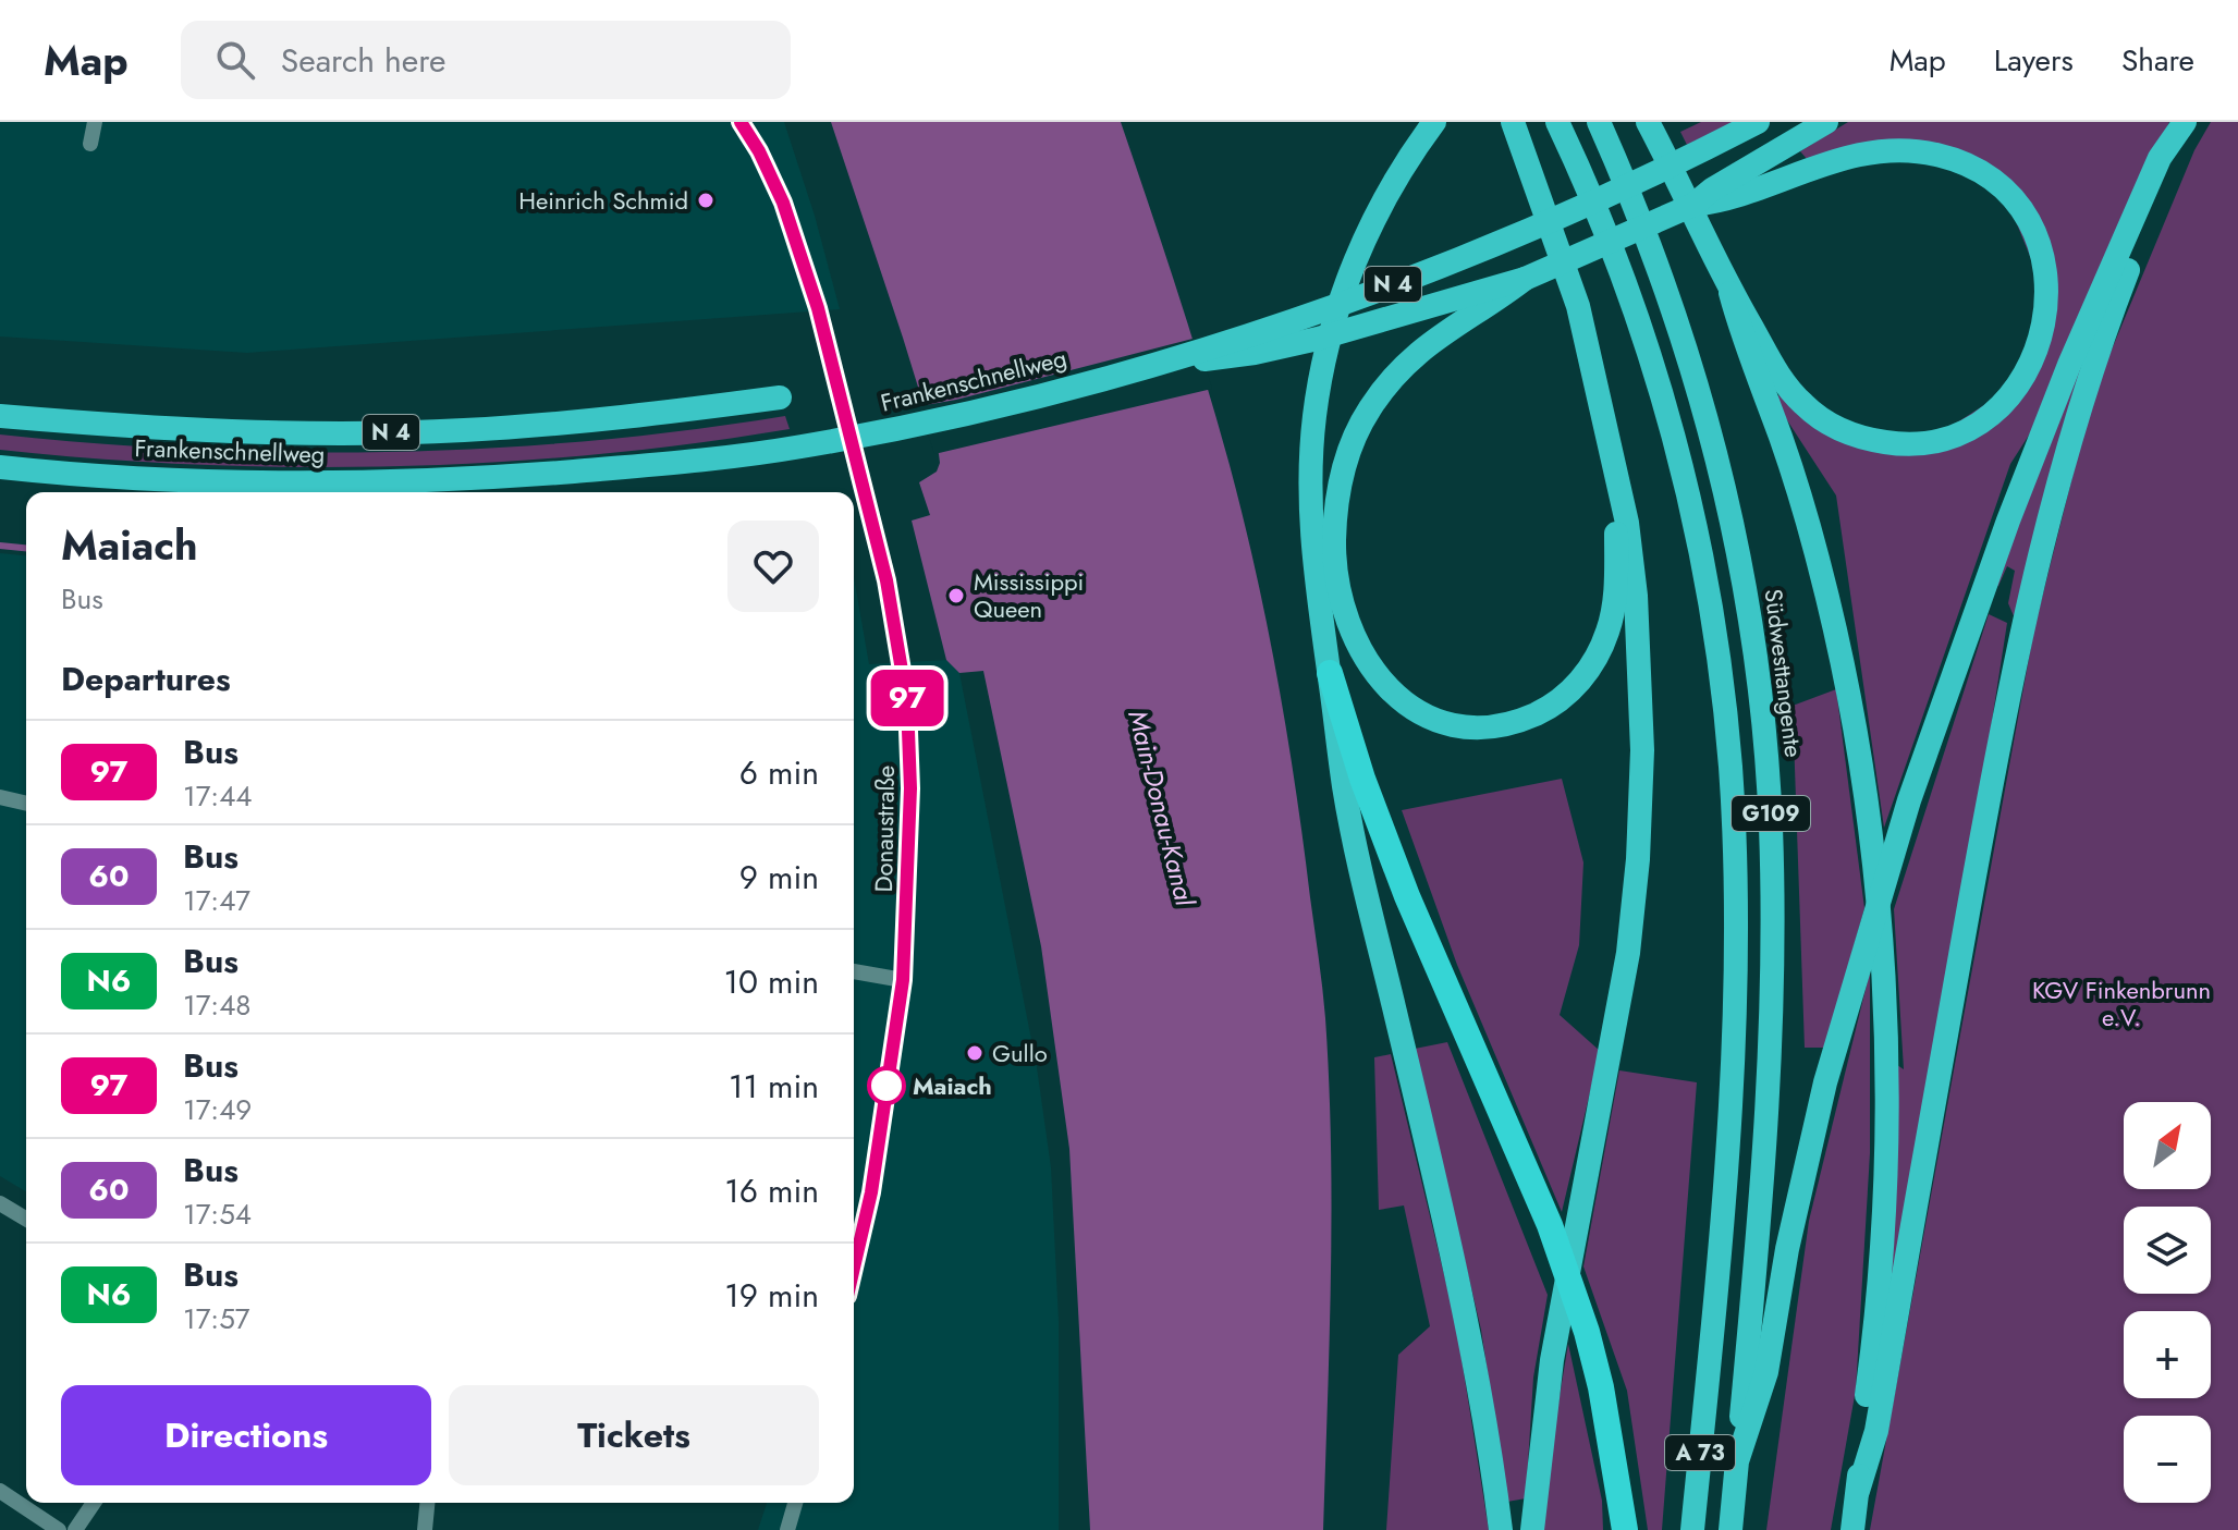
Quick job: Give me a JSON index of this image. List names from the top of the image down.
{
  "streets": {
    "highway": [
      "N 4",
      "Frankenschnellweg",
      "Südwesttangente",
      "G109",
      "A 73"
    ],
    "street": ["Donaustraße"]
  },
  "crossings": [
    ["Südwesttangente", "A 73"],
    ["G109", "A 73"]
  ],
  "water": ["Main-Donau-Kanal"],
  "parks": ["KGV Finkenbrunn e.V."],
  "places": [
    "Heinrich Schmid",
    "Mississippi Queen",
    "Gullo",
    "Maiach"
  ],
  "lines": ["bus line 97"],
  "north": "top right",
  "page": {
    "header": "Map",
    "search": "Search here",
    "nav": ["Map", "Layers", "Share"],
    "on_map": "97",
    "heading": [
      ["Maiach", "Bus"],
      "Departures"
    ],
    "list": [
      {
        "mark": "97",
        "name": "Bus",
        "note": "17:44",
        "value": "6 min"
      },
      {
        "mark": "60",
        "name": "Bus",
        "note": "17:47",
        "value": "9 min"
      },
      {
        "mark": "N6",
        "name": "Bus",
        "note": "17:48",
        "value": "10 min"
      },
      {
        "mark": "97",
        "name": "Bus",
        "note": "17:49",
        "value": "11 min"
      },
      {
        "mark": "60",
        "name": "Bus",
        "note": "17:54",
        "value": "16 min"
      },
      {
        "mark": "N6",
        "name": "Bus",
        "note": "17:57",
        "value": "19 min"
      }
    ],
    "map_buttons": ["+", "−"],
    "buttons": ["Directions", "Tickets"]
  }
}
